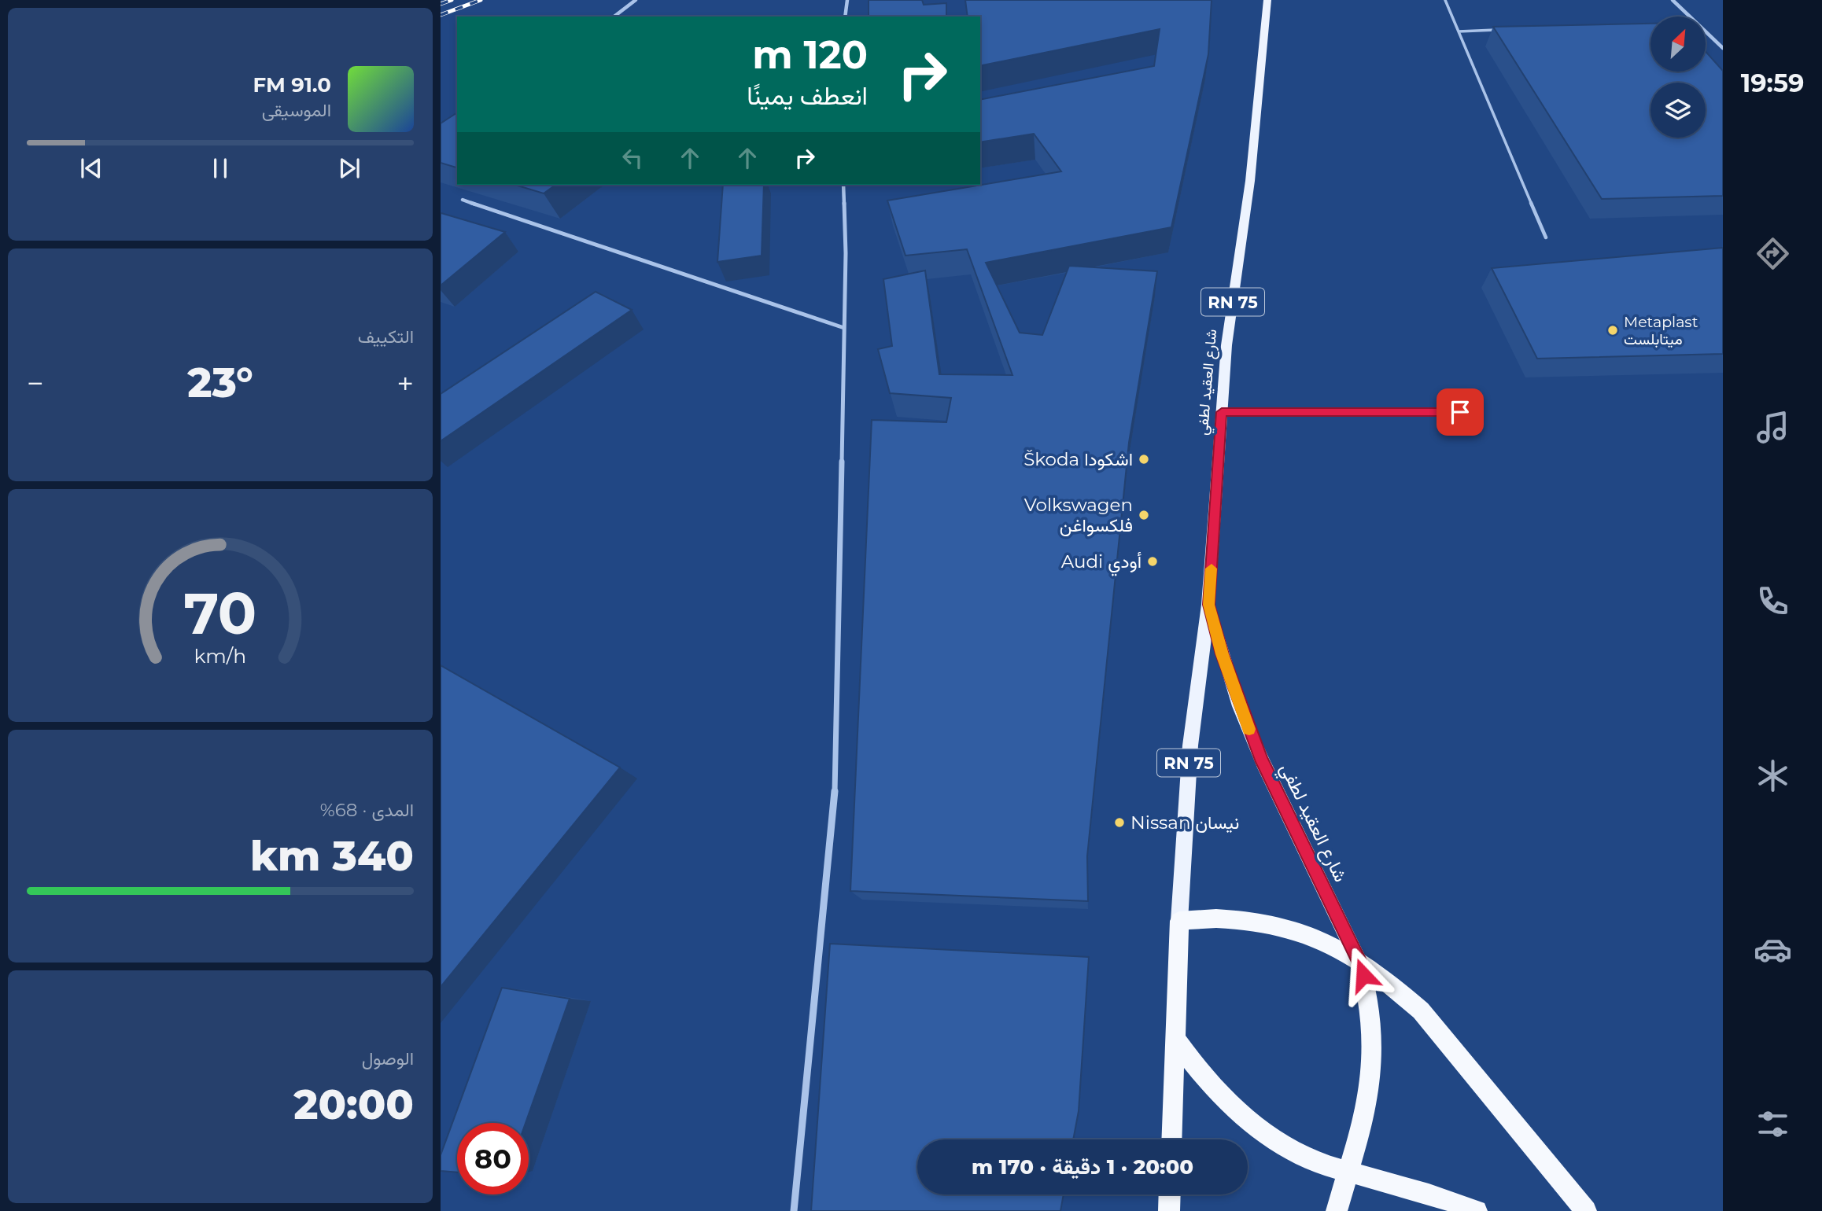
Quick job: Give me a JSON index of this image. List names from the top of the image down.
{
  "streets": {
    "highway": ["RN 75"],
    "main road": ["شارع العقيد لطفي"]
  },
  "crossings": [
    ["RN 75", "شارع العقيد لطفي"]
  ],
  "places": [
    "Metaplast ميتابلست",
    "Škoda اشكودا",
    "Volkswagen فلكسواغن",
    "Audi أودي",
    "Nissan نيسان"
  ],
  "north": "top right",
  "page": {
    "tabs": "19:59",
    "turn": ["120 m", "انعطف يمينًا"],
    "song": ["91.0 FM", "الموسيقى"],
    "tile": [
      "التكييف",
      ["المدى · 68%", "340 km"],
      ["الوصول", "20:00"]
    ],
    "heat": ["−", "23°", "+"],
    "limit": "80",
    "trip": "20:00 · 1 دقيقة · 170 m",
    "gauge": ["70", "km/h"]
  }
}
